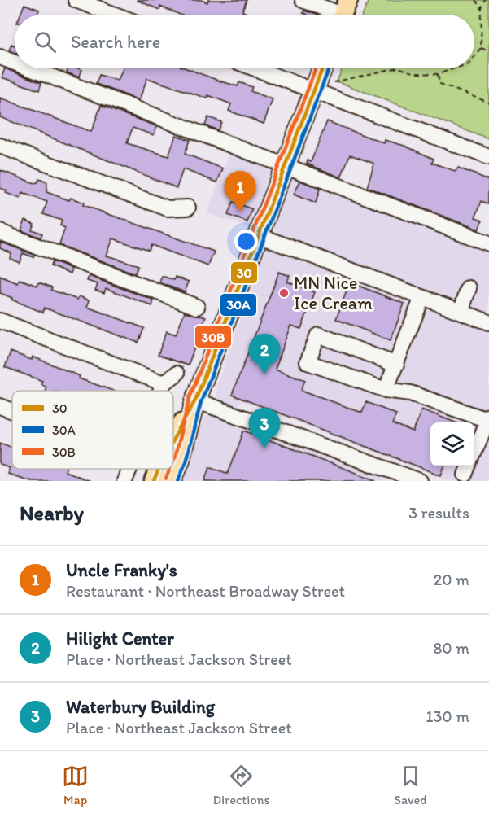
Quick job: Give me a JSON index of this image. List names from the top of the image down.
{
  "places": ["MN Nice Ice Cream"],
  "lines": ["transit line 30", "transit line 30A", "transit line 30B"],
  "legend": ["30", "30A", "30B"],
  "page": {
    "search": "Search here",
    "pins": ["1", "2", "3"],
    "heading": ["Nearby", "3 results"],
    "list": [
      {
        "mark": "1",
        "name": "Uncle Franky's",
        "note": "Restaurant · Northeast Broadway Street",
        "value": "20 m"
      },
      {
        "mark": "2",
        "name": "Hilight Center",
        "note": "Place · Northeast Jackson Street",
        "value": "80 m"
      },
      {
        "mark": "3",
        "name": "Waterbury Building",
        "note": "Place · Northeast Jackson Street",
        "value": "130 m"
      }
    ],
    "nav": ["Map", "Directions", "Saved"]
  }
}
